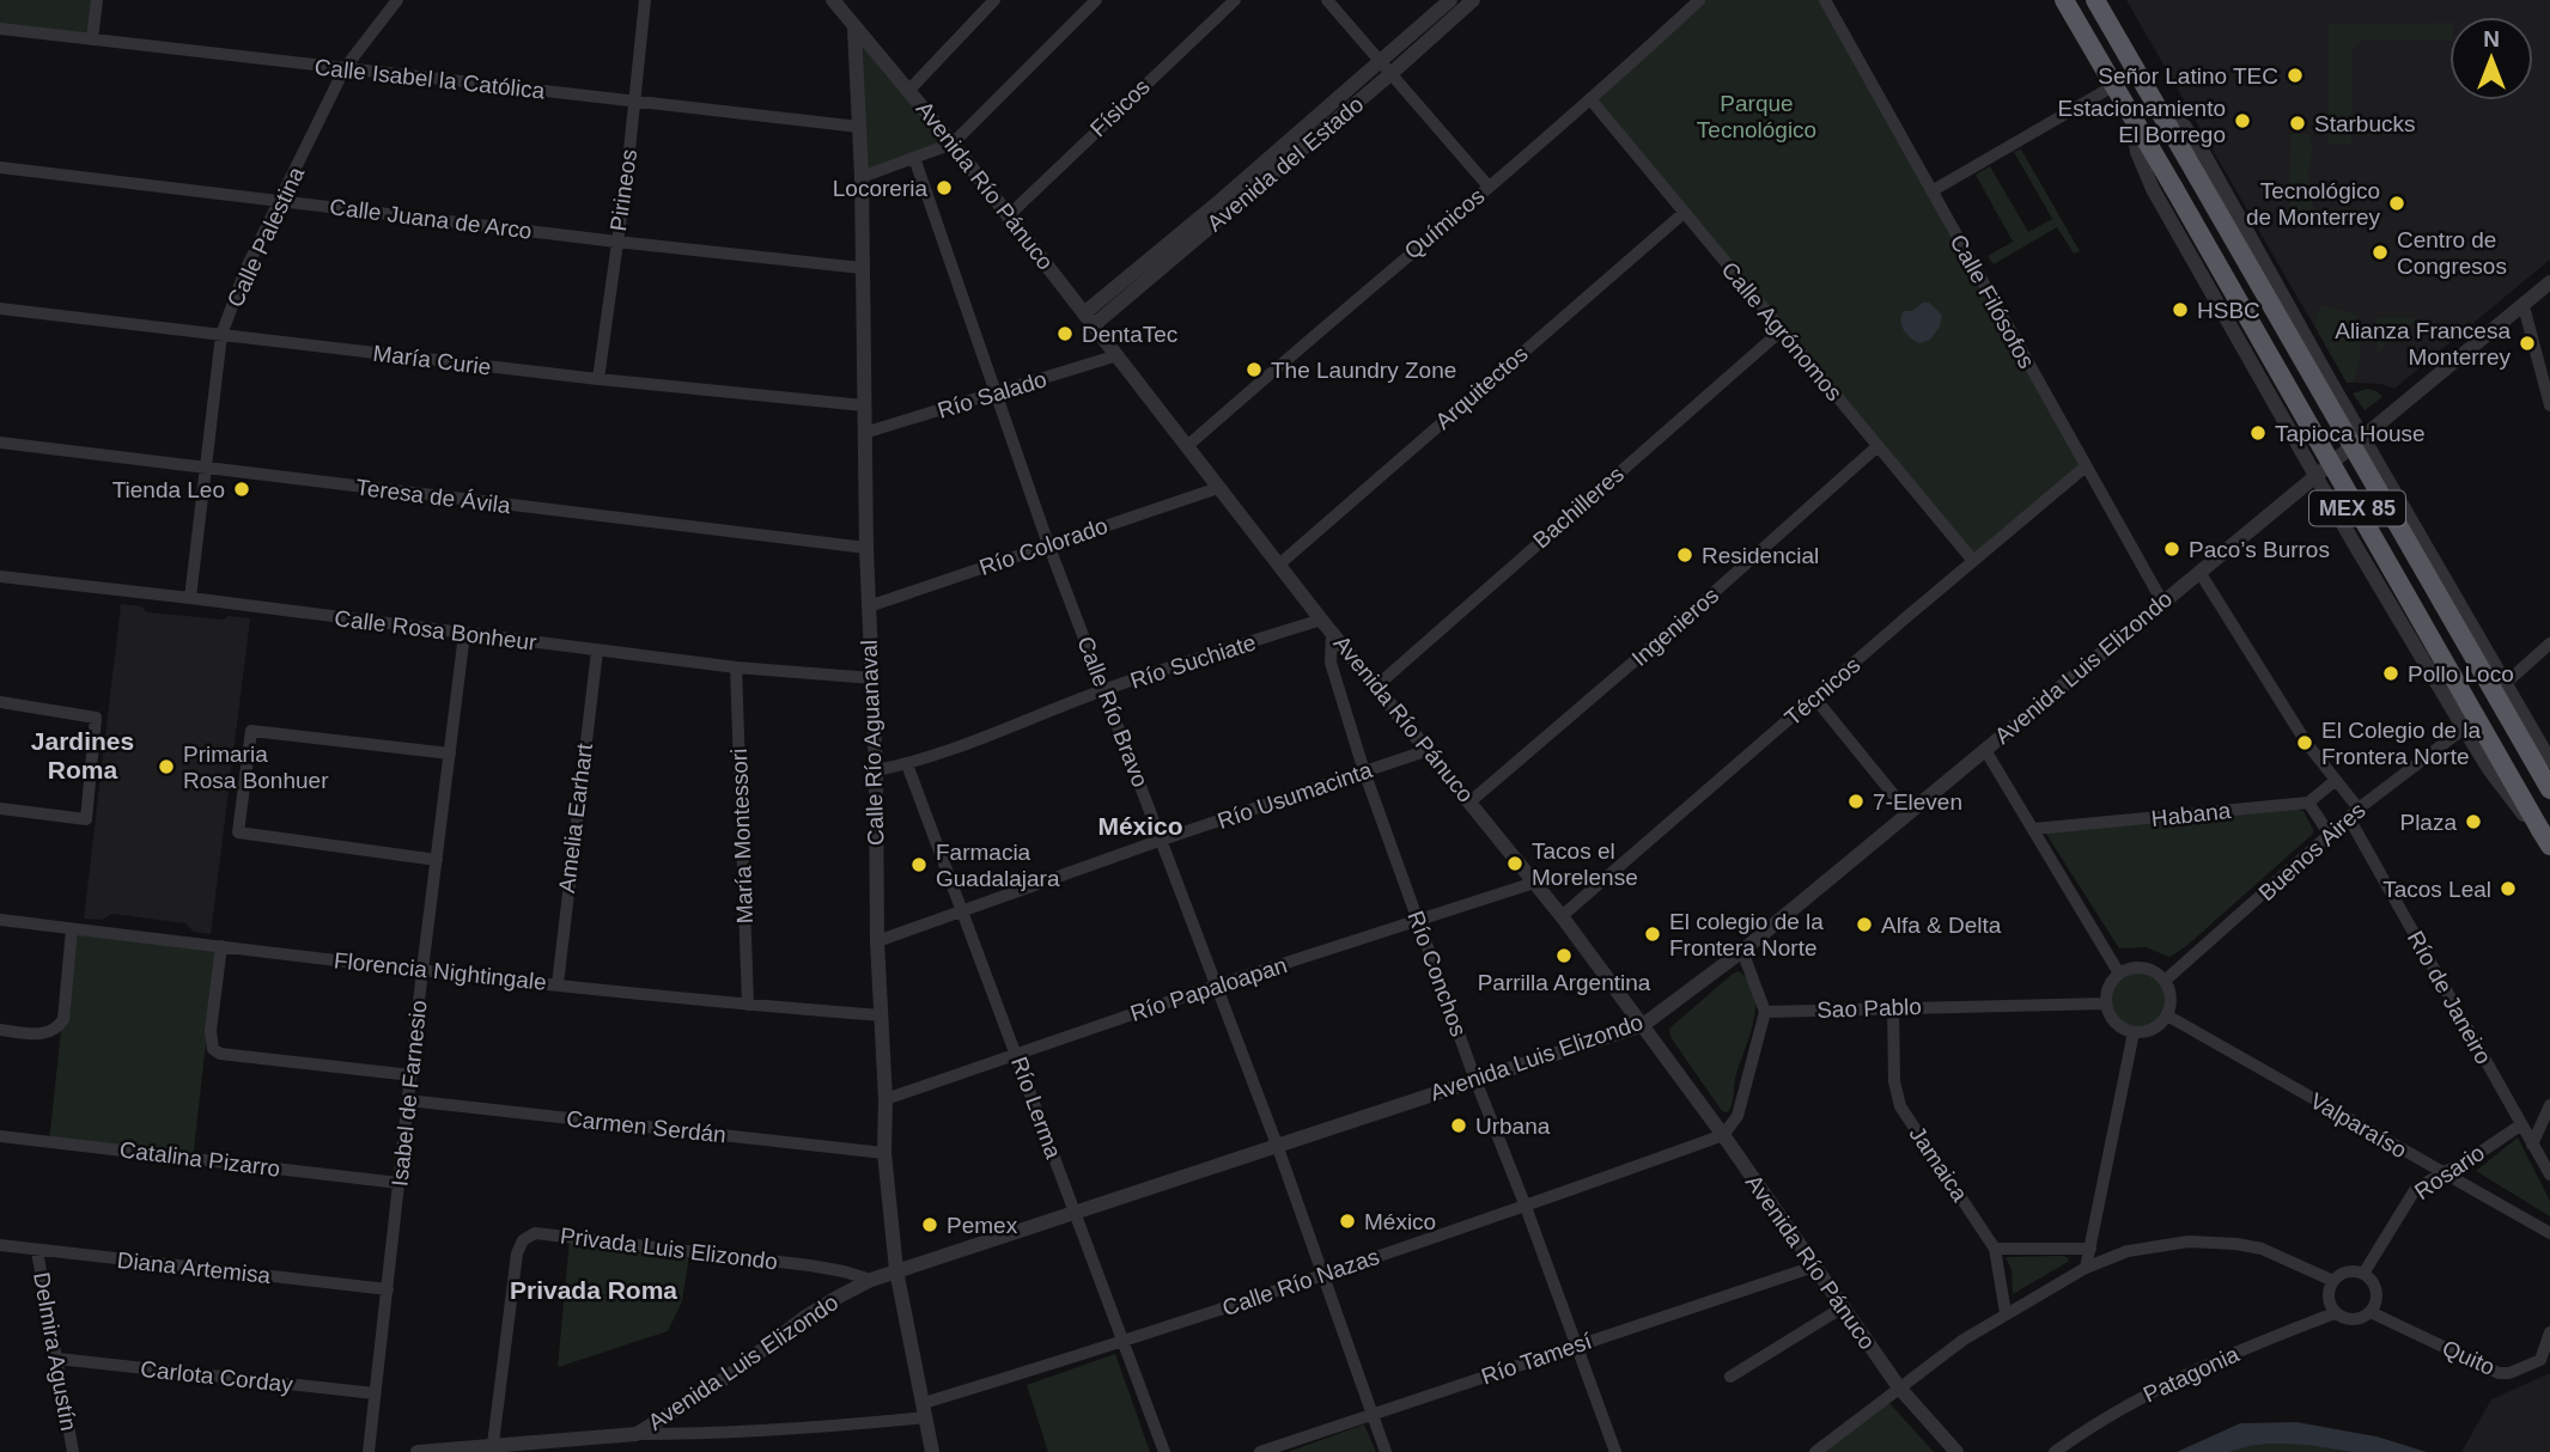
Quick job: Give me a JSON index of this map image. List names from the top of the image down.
{
  "streets": {
    "highway": ["MEX 85"],
    "street": [
      "Calle Isabel la Católica",
      "Físicos",
      "Avenida del Estado",
      "Avenida Río Pánuco",
      "Pirineos",
      "Calle Juana de Arco",
      "Químicos",
      "Calle Palestina",
      "Calle Filósofos",
      "Calle Agrónomos",
      "María Curie",
      "Arquitectos",
      "Río Salado",
      "Teresa de Ávila",
      "Bachilleres",
      "Río Colorado",
      "Ingenieros",
      "Calle Rosa Bonheur",
      "Río Suchiate",
      "Avenida Luis Elizondo",
      "Técnicos",
      "Calle Río Bravo",
      "Calle Río Aguanaval",
      "Río Usumacinta",
      "Habana",
      "Amelia Earhart",
      "María Montessori",
      "Buenos Aires",
      "Florencia Nightingale",
      "Río Conchos",
      "Río Papaloapan",
      "Río de Janeiro",
      "Sao Pablo",
      "Isabel de Farnesio",
      "Río Lerma",
      "Valparaíso",
      "Carmen Serdán",
      "Catalina Pizarro",
      "Jamaica",
      "Rosario",
      "Privada Luis Elizondo",
      "Diana Artemisa",
      "Calle Río Nazas",
      "Delmira Agustín",
      "Quito",
      "Río Tamesí",
      "Patagonia",
      "Carlota Corday"
    ]
  },
  "crossings": [
    ["Calle Isabel la Católica", "Pirineos"],
    ["Calle Isabel la Católica", "Calle Palestina"],
    ["Calle Isabel la Católica", "Calle Río Aguanaval"],
    ["Físicos", "Avenida Río Pánuco"],
    ["Avenida del Estado", "Avenida Río Pánuco"],
    ["Avenida Río Pánuco", "Químicos"],
    ["Avenida Río Pánuco", "Arquitectos"],
    ["Avenida Río Pánuco", "Río Salado"],
    ["Avenida Río Pánuco", "Bachilleres"],
    ["Avenida Río Pánuco", "Río Colorado"],
    ["Avenida Río Pánuco", "Ingenieros"],
    ["Avenida Río Pánuco", "Río Suchiate"],
    ["Avenida Río Pánuco", "Avenida Luis Elizondo"],
    ["Avenida Río Pánuco", "Técnicos"],
    ["Avenida Río Pánuco", "Calle Río Aguanaval"],
    ["Avenida Río Pánuco", "Río Usumacinta"],
    ["Avenida Río Pánuco", "Río Conchos"],
    ["Avenida Río Pánuco", "Río Papaloapan"],
    ["Avenida Río Pánuco", "Calle Río Nazas"],
    ["Avenida Río Pánuco", "Río Tamesí"],
    ["Pirineos", "Calle Juana de Arco"],
    ["Pirineos", "María Curie"],
    ["Calle Juana de Arco", "Calle Palestina"],
    ["Calle Juana de Arco", "Calle Río Aguanaval"],
    ["Químicos", "Calle Agrónomos"],
    ["Calle Palestina", "María Curie"],
    ["Calle Palestina", "Teresa de Ávila"],
    ["Calle Palestina", "Calle Rosa Bonheur"],
    ["Calle Filósofos", "Avenida Luis Elizondo"],
    ["Calle Filósofos", "Técnicos"],
    ["Calle Agrónomos", "Arquitectos"],
    ["Calle Agrónomos", "Bachilleres"],
    ["Calle Agrónomos", "Ingenieros"],
    ["Calle Agrónomos", "Técnicos"],
    ["María Curie", "Calle Río Aguanaval"],
    ["Río Salado", "Calle Río Bravo"],
    ["Río Salado", "Calle Río Aguanaval"],
    ["Teresa de Ávila", "Calle Río Aguanaval"],
    ["Río Colorado", "Calle Río Bravo"],
    ["Río Colorado", "Calle Río Aguanaval"],
    ["Calle Rosa Bonheur", "Calle Río Aguanaval"],
    ["Calle Rosa Bonheur", "Amelia Earhart"],
    ["Calle Rosa Bonheur", "María Montessori"],
    ["Calle Rosa Bonheur", "Isabel de Farnesio"],
    ["Río Suchiate", "Calle Río Bravo"],
    ["Río Suchiate", "Calle Río Aguanaval"],
    ["Río Suchiate", "Río Conchos"],
    ["Río Suchiate", "Río Lerma"],
    ["Avenida Luis Elizondo", "Calle Río Bravo"],
    ["Avenida Luis Elizondo", "Calle Río Aguanaval"],
    ["Avenida Luis Elizondo", "Río Conchos"],
    ["Avenida Luis Elizondo", "Río Lerma"],
    ["Avenida Luis Elizondo", "Privada Luis Elizondo"],
    ["Avenida Luis Elizondo", "Calle Río Nazas"],
    ["Calle Río Bravo", "Río Usumacinta"],
    ["Calle Río Bravo", "Río Papaloapan"],
    ["Calle Río Bravo", "Calle Río Nazas"],
    ["Calle Río Bravo", "Río Tamesí"],
    ["Calle Río Aguanaval", "Río Usumacinta"],
    ["Calle Río Aguanaval", "Florencia Nightingale"],
    ["Calle Río Aguanaval", "Río Papaloapan"],
    ["Calle Río Aguanaval", "Carmen Serdán"],
    ["Calle Río Aguanaval", "Calle Río Nazas"],
    ["Río Usumacinta", "Río Conchos"],
    ["Río Usumacinta", "Río Lerma"],
    ["Amelia Earhart", "Florencia Nightingale"],
    ["María Montessori", "Florencia Nightingale"],
    ["Buenos Aires", "Río de Janeiro"],
    ["Buenos Aires", "Sao Pablo"],
    ["Buenos Aires", "Valparaíso"],
    ["Florencia Nightingale", "Isabel de Farnesio"],
    ["Río Conchos", "Río Papaloapan"],
    ["Río Conchos", "Calle Río Nazas"],
    ["Río Conchos", "Río Tamesí"],
    ["Río Papaloapan", "Río Lerma"],
    ["Río de Janeiro", "Rosario"],
    ["Sao Pablo", "Valparaíso"],
    ["Sao Pablo", "Jamaica"],
    ["Isabel de Farnesio", "Carmen Serdán"],
    ["Isabel de Farnesio", "Catalina Pizarro"],
    ["Isabel de Farnesio", "Diana Artemisa"],
    ["Isabel de Farnesio", "Carlota Corday"],
    ["Río Lerma", "Calle Río Nazas"],
    ["Valparaíso", "Rosario"],
    ["Rosario", "Quito"],
    ["Rosario", "Patagonia"],
    ["Privada Luis Elizondo", "Calle Río Nazas"],
    ["Diana Artemisa", "Delmira Agustín"],
    ["Delmira Agustín", "Carlota Corday"],
    ["Quito", "Patagonia"]
  ],
  "districts": ["Jardines Roma", "México", "Privada Roma"],
  "parks": ["Parque Tecnológico"],
  "places": [
    "Señor Latino TEC",
    "Estacionamiento El Borrego",
    "Starbucks",
    "Locoreria",
    "Tecnológico de Monterrey",
    "Centro de Congresos",
    "HSBC",
    "DentaTec",
    "Alianza Francesa Monterrey",
    "The Laundry Zone",
    "Tapioca House",
    "Tienda Leo",
    "Paco’s Burros",
    "Residencial",
    "Pollo Loco",
    "El Colegio de la Frontera Norte",
    "Primaria Rosa Bonhuer",
    "7-Eleven",
    "Plaza",
    "Tacos el Morelense",
    "Farmacia Guadalajara",
    "Tacos Leal",
    "Alfa & Delta",
    "El colegio de la Frontera Norte",
    "Parrilla Argentina",
    "Urbana",
    "México",
    "Pemex"
  ],
  "north": "top"
}
